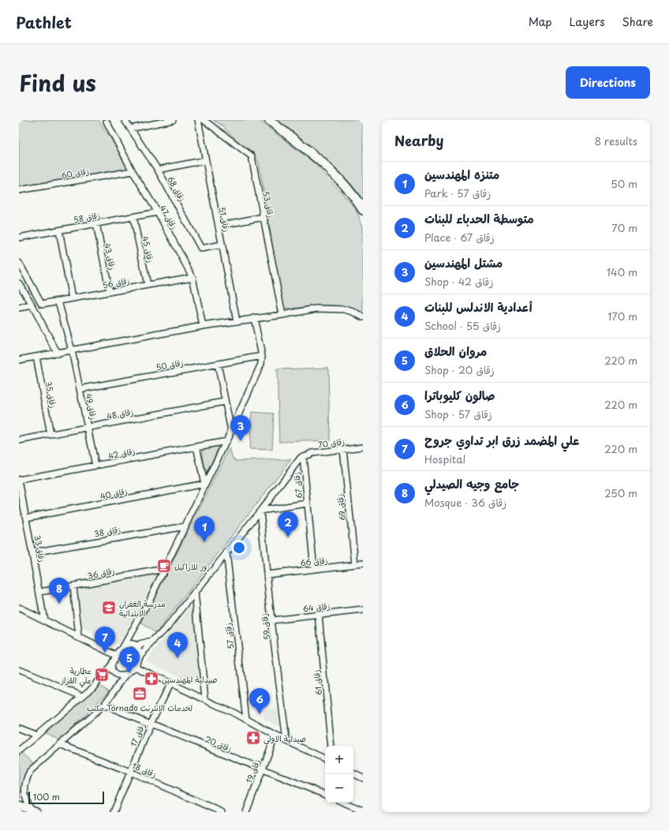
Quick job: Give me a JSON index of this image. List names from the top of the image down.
{
  "streets": {
    "street": [
      "زقاق 60",
      "زقاق 68",
      "زقاق 53",
      "زقاق 58",
      "زقاق 47",
      "زقاق 51",
      "زقاق 45",
      "زقاق 43",
      "زقاق 56",
      "زقاق 50",
      "زقاق 35",
      "زقاق 49",
      "زقاق 48",
      "زقاق 70",
      "زقاق 42",
      "زقاق 67",
      "زقاق 40",
      "زقاق 69",
      "زقاق 38",
      "زقاق 33",
      "زقاق 66",
      "زقاق 36",
      "زقاق 64",
      "زقاق 59",
      "زقاق 57",
      "زقاق 61",
      "زقاق 17",
      "زقاق 20",
      "زقاق 18",
      "زقاق 19"
    ]
  },
  "crossings": [
    ["زقاق 60", "زقاق 47"],
    ["زقاق 68", "زقاق 51"],
    ["زقاق 58", "زقاق 47"],
    ["زقاق 58", "زقاق 45"],
    ["زقاق 58", "زقاق 43"],
    ["زقاق 47", "زقاق 56"],
    ["زقاق 45", "زقاق 56"],
    ["زقاق 43", "زقاق 56"],
    ["زقاق 56", "زقاق 49"],
    ["زقاق 50", "زقاق 49"],
    ["زقاق 35", "زقاق 48"],
    ["زقاق 49", "زقاق 48"],
    ["زقاق 49", "زقاق 42"],
    ["زقاق 70", "زقاق 67"],
    ["زقاق 70", "زقاق 69"],
    ["زقاق 42", "زقاق 33"],
    ["زقاق 67", "زقاق 66"],
    ["زقاق 40", "زقاق 33"],
    ["زقاق 69", "زقاق 66"],
    ["زقاق 38", "زقاق 33"],
    ["زقاق 33", "زقاق 36"],
    ["زقاق 66", "زقاق 59"],
    ["زقاق 64", "زقاق 59"],
    ["زقاق 64", "زقاق 61"],
    ["زقاق 17", "زقاق 20"],
    ["زقاق 17", "زقاق 18"],
    ["زقاق 20", "زقاق 19"]
  ],
  "places": {
    "cafe": ["روز للاراكيل"],
    "school or university": ["مدرسة الغفران الابتدائية"],
    "supermarket": ["عطارية علي القزاز"],
    "pharmacy": ["صيدلية المهندسين", "صيدلية الاولى"],
    "office": ["مكتب Tornado لخدمات الانترنت"]
  },
  "scale_bar": "100 m",
  "page": {
    "header": "Pathlet",
    "nav": ["Map", "Layers", "Share"],
    "title": "Find us",
    "buttons": "Directions",
    "heading": ["Nearby", "8 results"],
    "list": [
      {
        "mark": "1",
        "name": "متنزه المهندسين",
        "note": "Park · زقاق 57",
        "value": "50 m"
      },
      {
        "mark": "2",
        "name": "متوسطة الحدباء للبنات",
        "note": "Place · زقاق 67",
        "value": "70 m"
      },
      {
        "mark": "3",
        "name": "مشتل المهندسين",
        "note": "Shop · زقاق 42",
        "value": "140 m"
      },
      {
        "mark": "4",
        "name": "أعدادية الاندلس للبنات",
        "note": "School · زقاق 55",
        "value": "170 m"
      },
      {
        "mark": "5",
        "name": "مروان الحلاق",
        "note": "Shop · زقاق 20",
        "value": "220 m"
      },
      {
        "mark": "6",
        "name": "صالون كليوباترا",
        "note": "Shop · زقاق 57",
        "value": "220 m"
      },
      {
        "mark": "7",
        "name": "علي المضمد زرق ابر تداوي جروح",
        "note": "Hospital",
        "value": "220 m"
      },
      {
        "mark": "8",
        "name": "جامع وجيه الصيدلي",
        "note": "Mosque · زقاق 36",
        "value": "250 m"
      }
    ],
    "pins": [
      "3",
      "2",
      "1",
      "8",
      "7",
      "4",
      "5",
      "6"
    ],
    "map_buttons": ["+", "−"],
    "scale": "100 m"
  }
}
